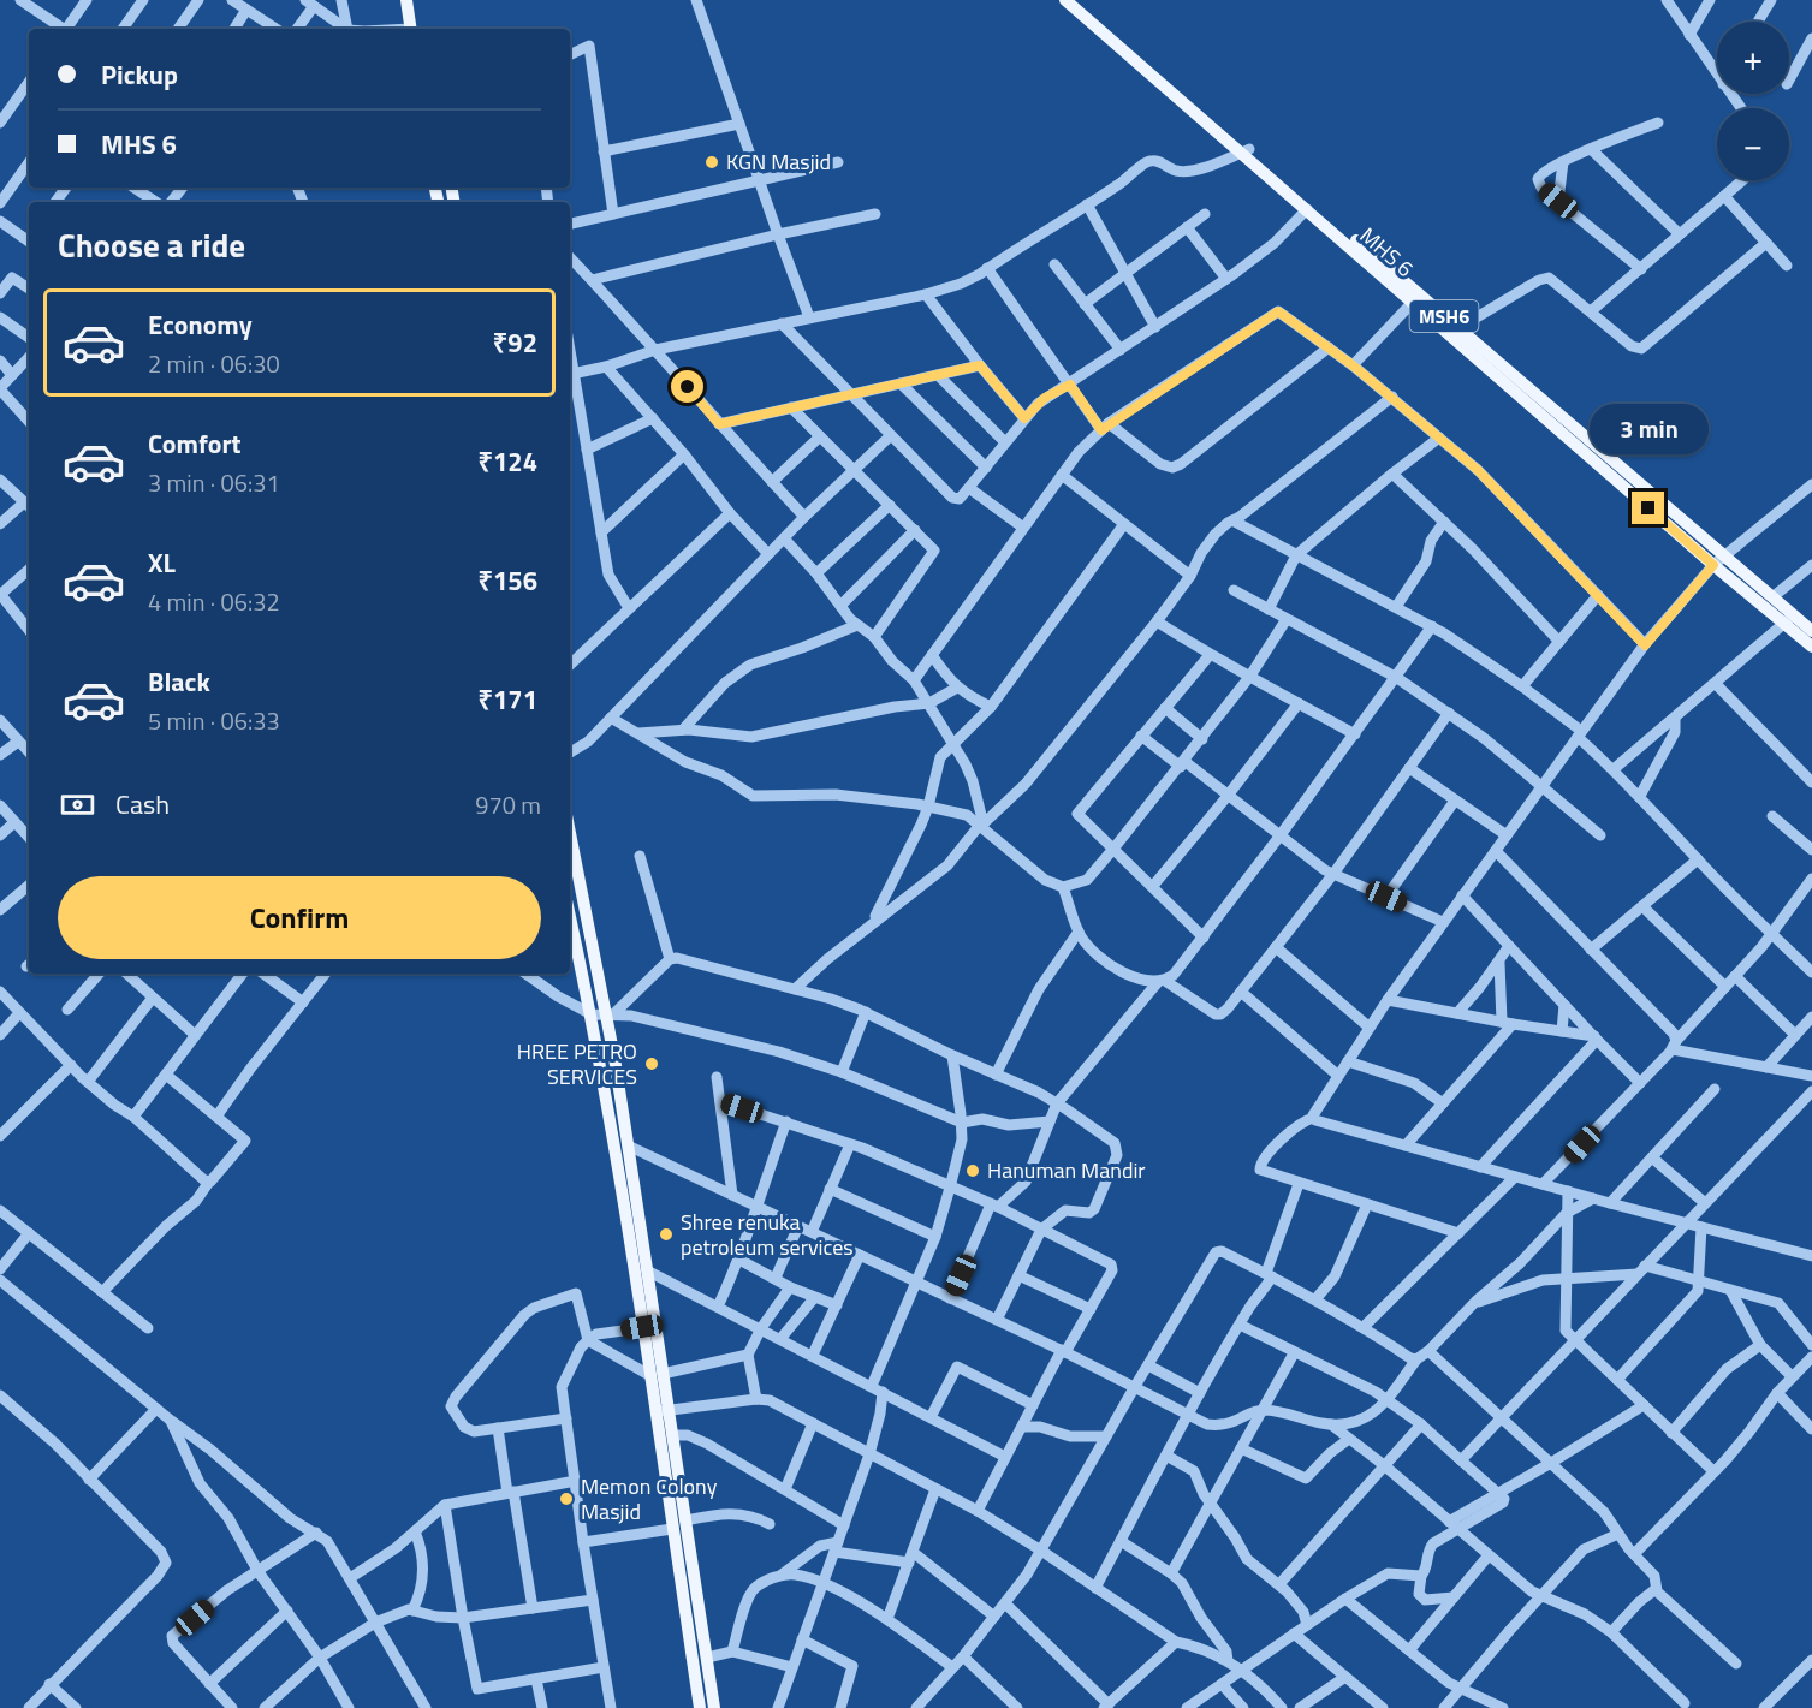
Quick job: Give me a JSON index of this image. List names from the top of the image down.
{
  "streets": {
    "main road": ["MHS 6", "MSH6"]
  },
  "crossings": [
    ["MHS 6", "MSH6"]
  ],
  "places": [
    "KGN Masjid",
    "HREE PETRO SERVICES",
    "Hanuman Mandir",
    "Shree renuka petroleum services",
    "Memon Colony Masjid"
  ],
  "page": {
    "map_buttons": ["+", "−"],
    "banner": ["Pickup", "MHS 6"],
    "heading": "Choose a ride",
    "list": [
      {
        "name": "Economy",
        "note": "2 min · 06:30",
        "value": "₹92"
      },
      {
        "name": "Comfort",
        "note": "3 min · 06:31",
        "value": "₹124"
      },
      {
        "name": "XL",
        "note": "4 min · 06:32",
        "value": "₹156"
      },
      {
        "name": "Black",
        "note": "5 min · 06:33",
        "value": "₹171"
      }
    ],
    "bubble": "3 min",
    "pay": ["Cash", "970 m"],
    "buttons": "Confirm"
  }
}
